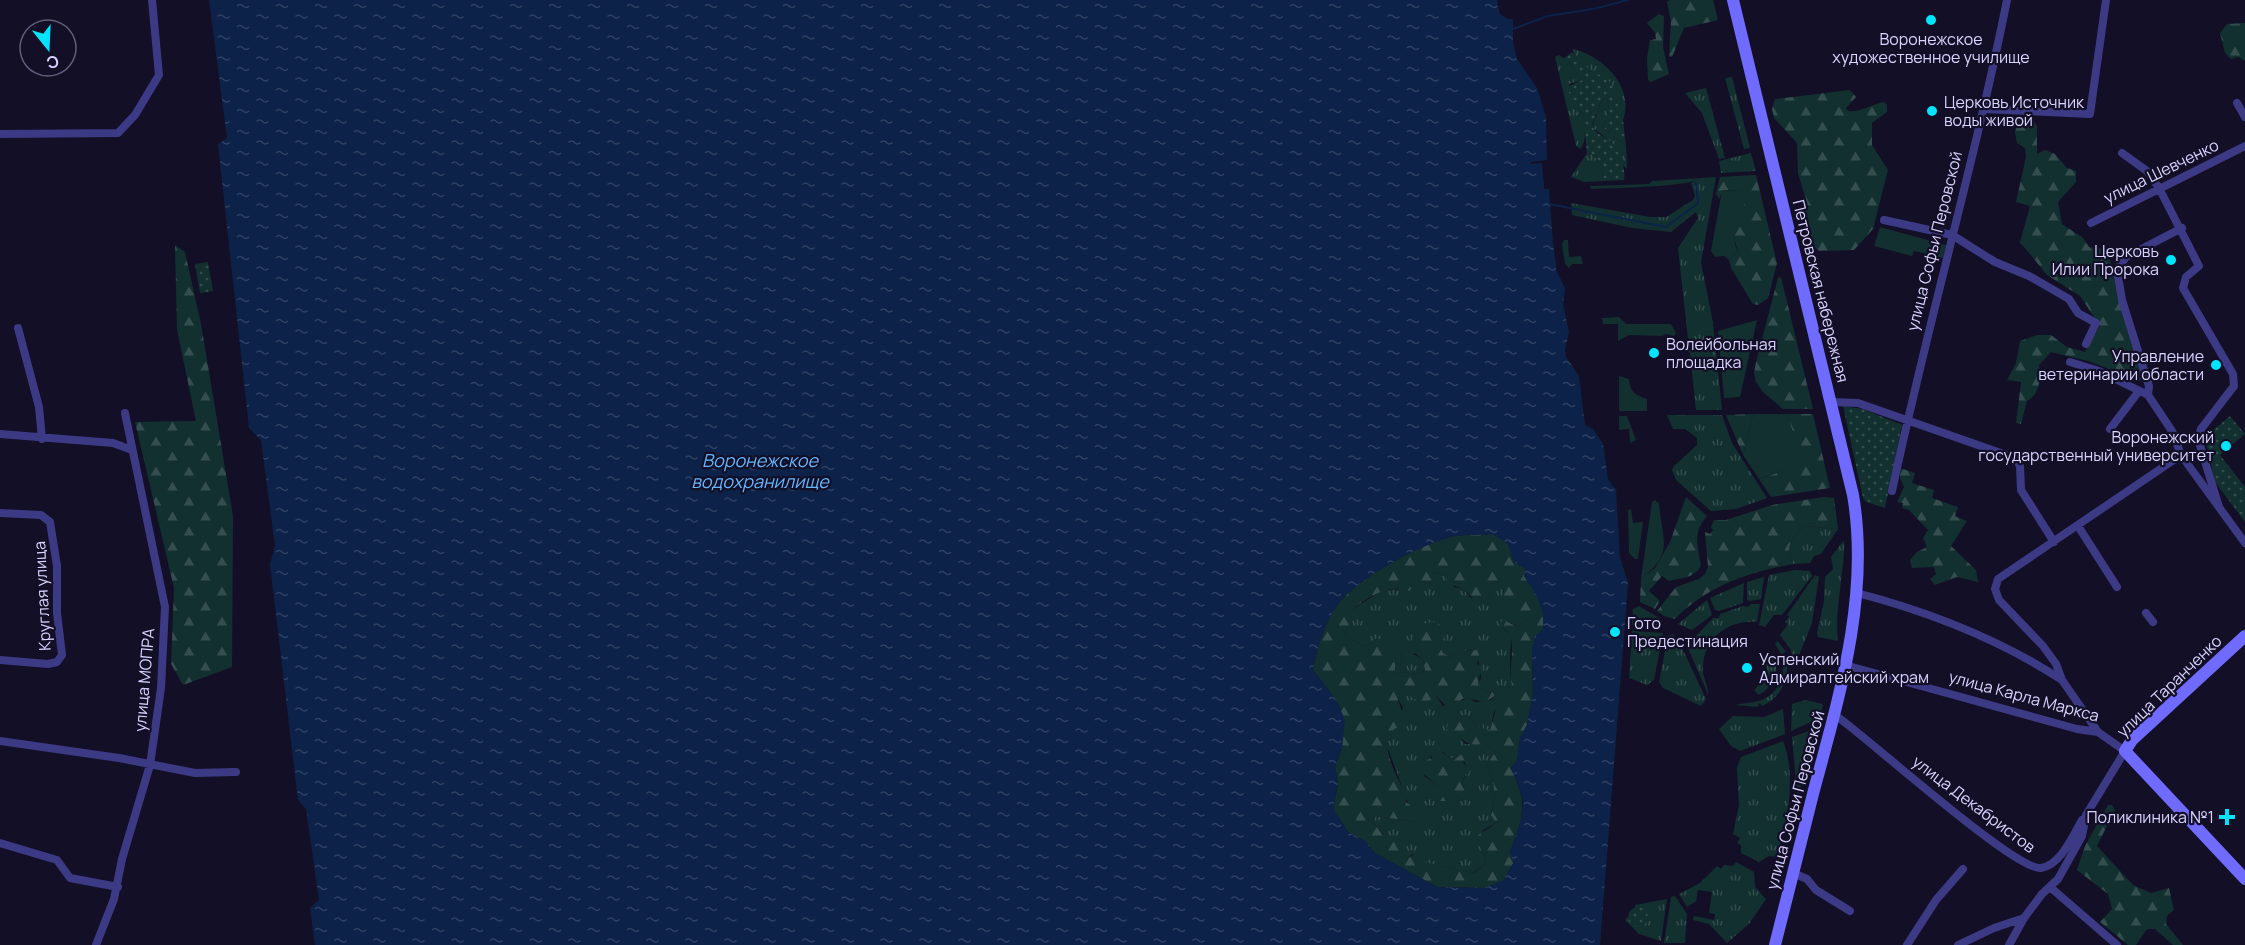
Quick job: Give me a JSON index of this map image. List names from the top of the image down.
{
  "streets": {
    "main road": [
      "улица Софьи Перовской",
      "Петровская набережная",
      "улица Таранченко",
      "улица Карла Маркса"
    ],
    "street": [
      "улица Шевченко",
      "Круглая улица",
      "улица МОПРА",
      "улица Декабристов"
    ]
  },
  "crossings": [
    ["улица Софьи Перовской", "Петровская набережная"],
    ["улица Софьи Перовской", "улица Карла Маркса"],
    ["улица Софьи Перовской", "улица Декабристов"],
    ["улица Таранченко", "улица Карла Маркса"],
    ["улица Таранченко", "улица Декабристов"]
  ],
  "water": ["Воронежское водохранилище"],
  "places": {
    "other": [
      "Воронежское художественное училище",
      "Церковь Источник воды живой",
      "Церковь Илии Пророка",
      "Волейбольная площадка",
      "Управление ветеринарии области",
      "Воронежский государственный университет",
      "Гото Предестинация",
      "Успенский Адмиралтейский храм"
    ],
    "health": ["Поликлиника №1"]
  },
  "north": "bottom"
}
